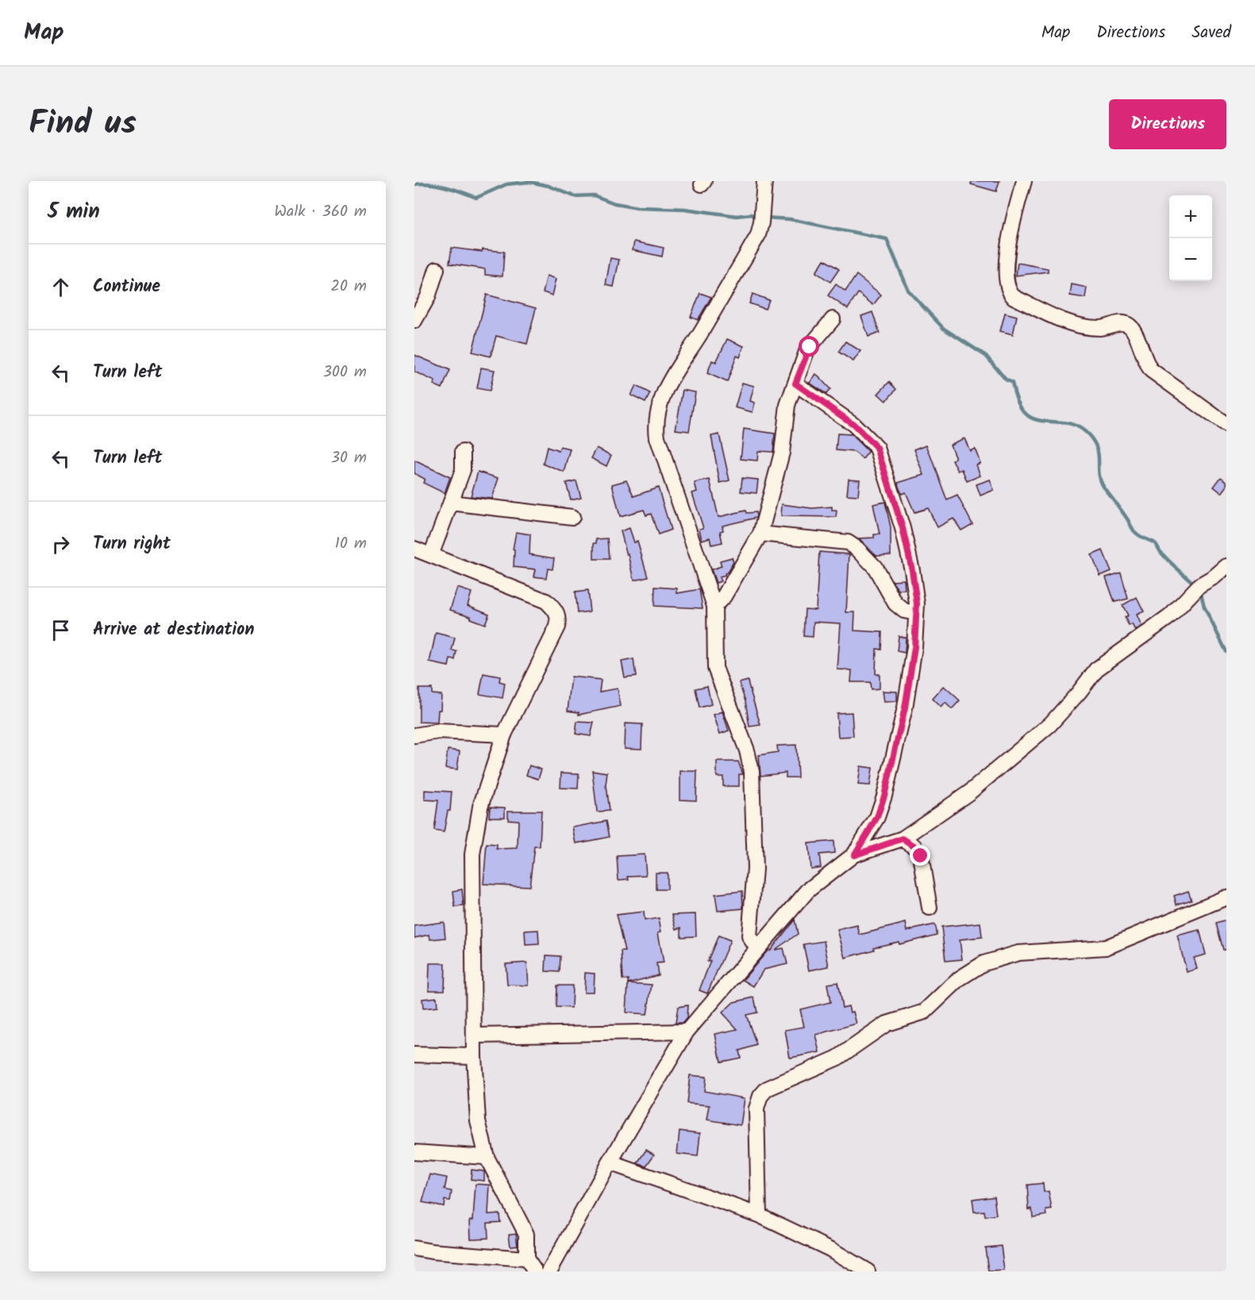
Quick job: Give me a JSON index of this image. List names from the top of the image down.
{
  "page": {
    "header": "Map",
    "nav": ["Map", "Directions", "Saved"],
    "title": "Find us",
    "buttons": "Directions",
    "heading": ["5 min", "Walk · 360 m"],
    "map_buttons": ["+", "−"],
    "list": [
      ["Continue", "20 m"],
      ["Turn left", "300 m"],
      ["Turn left", "30 m"],
      ["Turn right", "10 m"],
      "Arrive at destination"
    ]
  }
}
